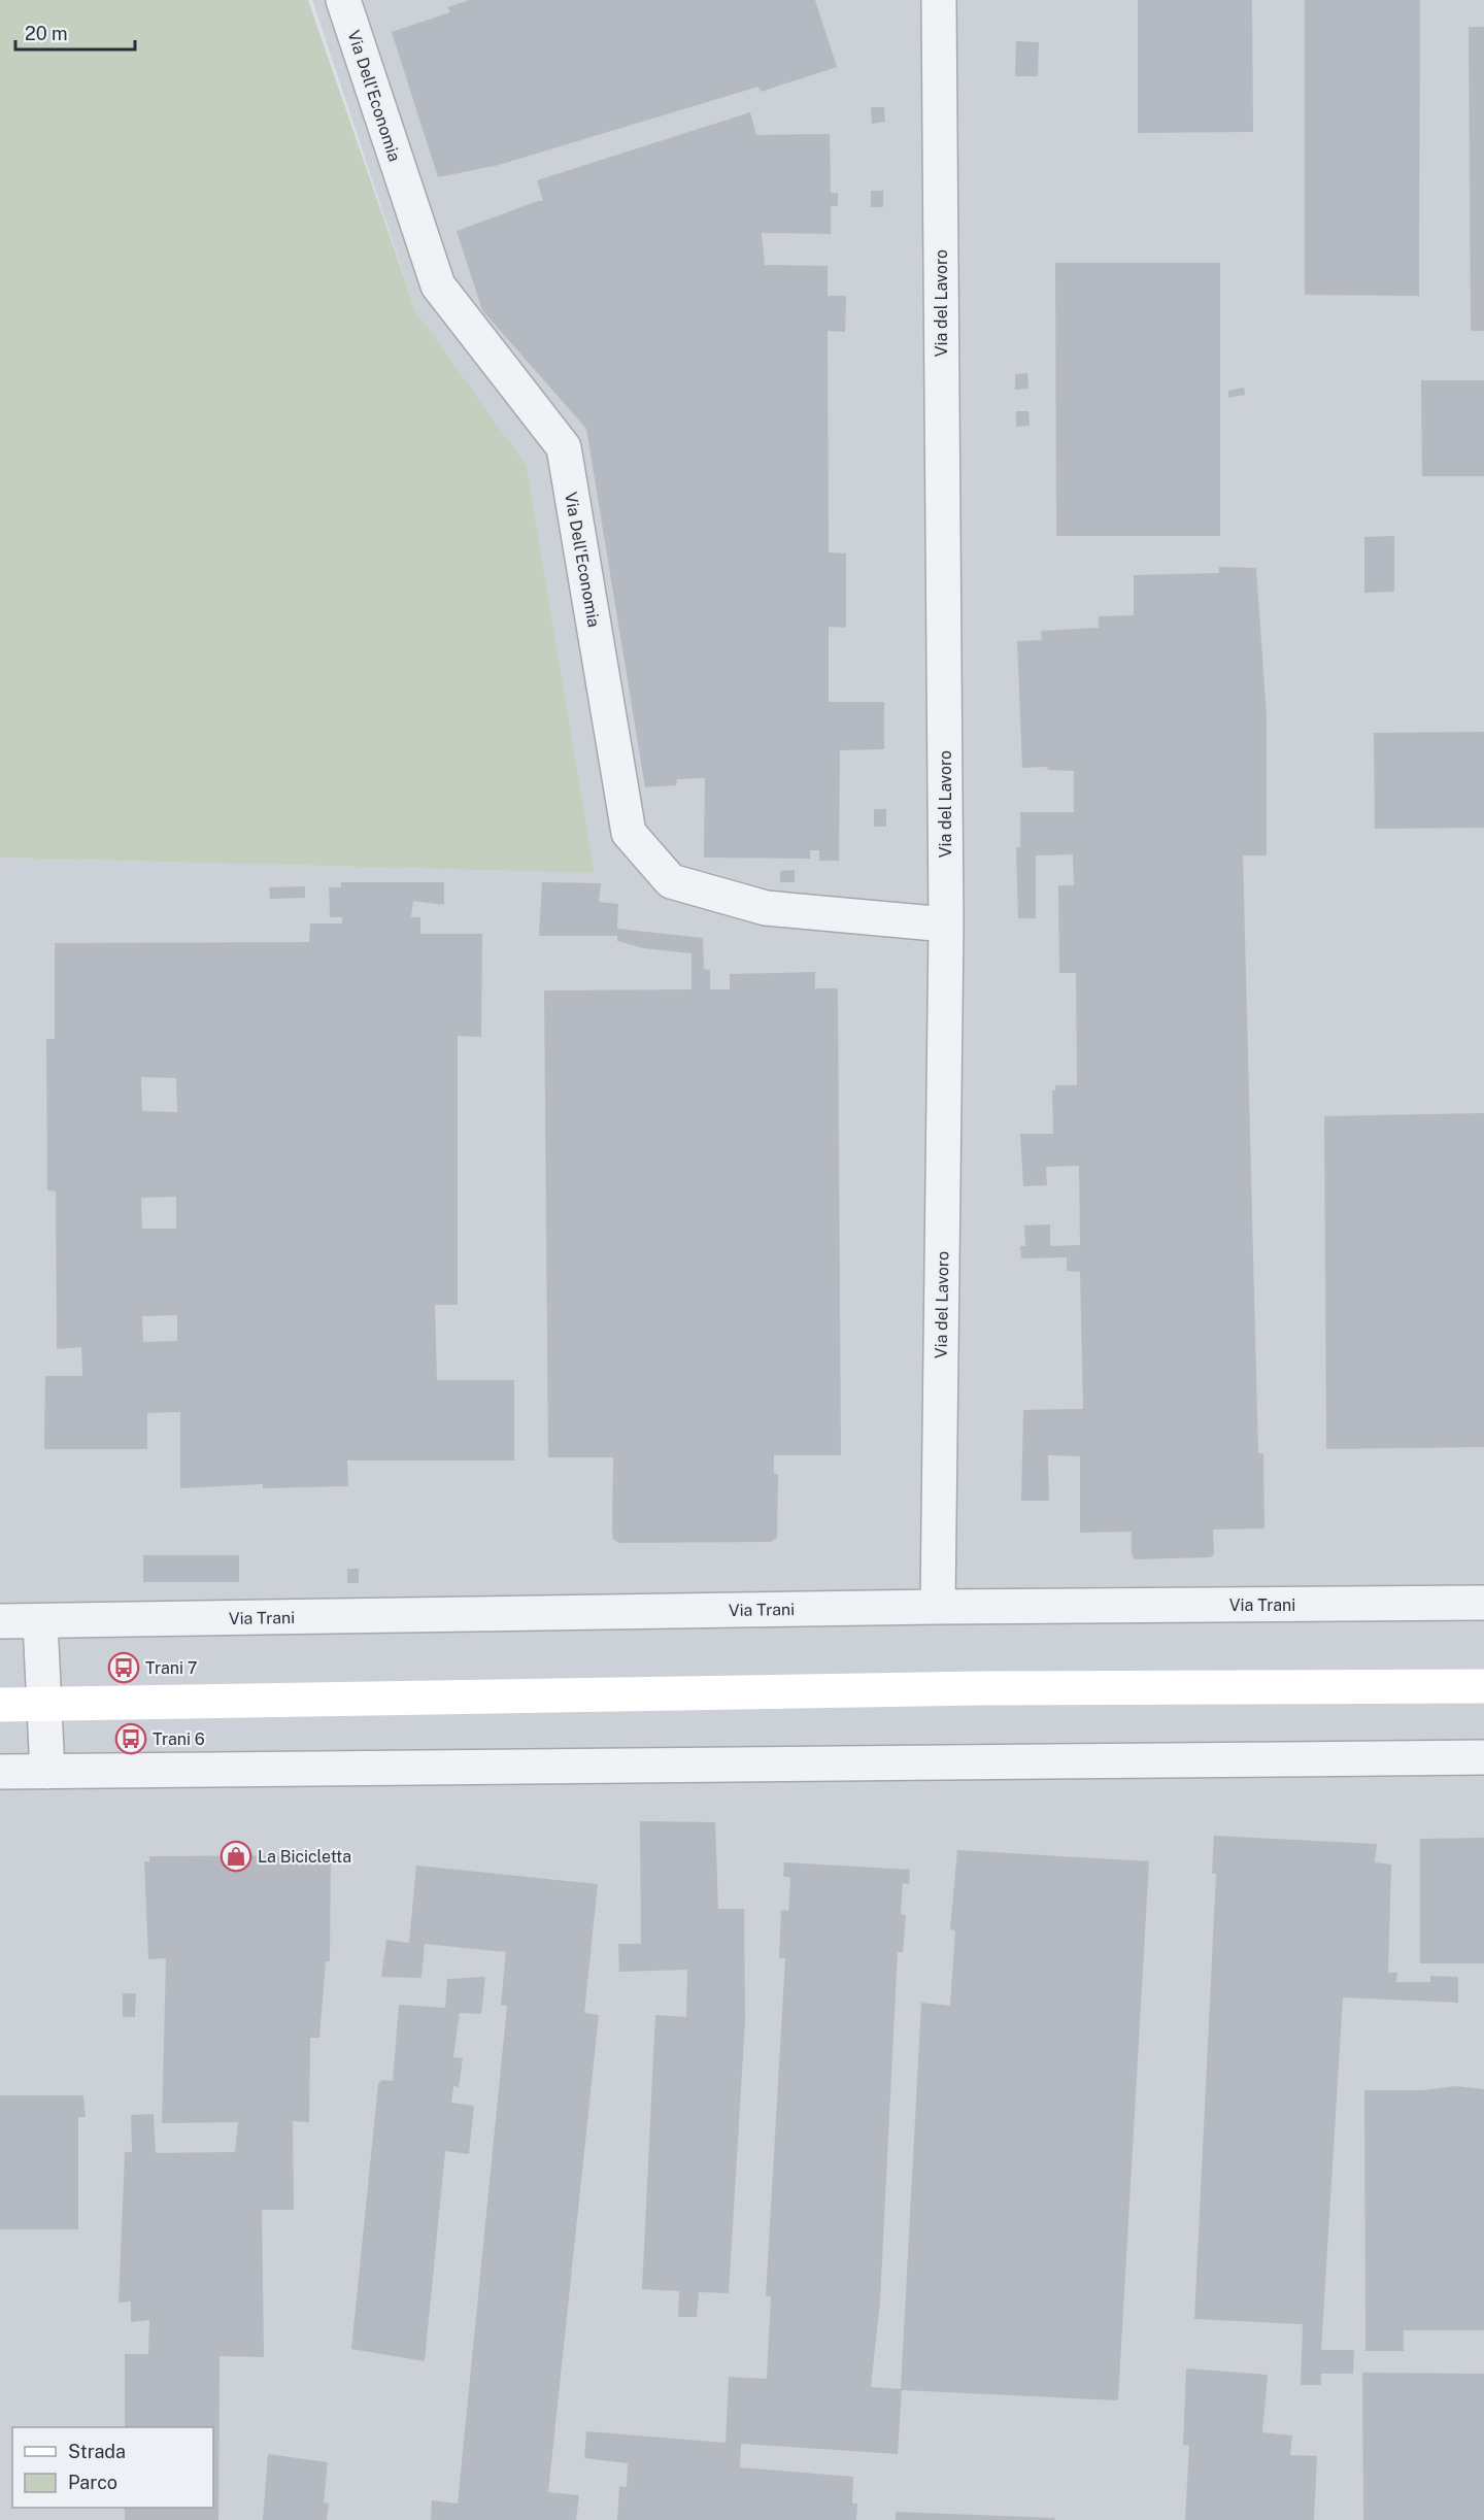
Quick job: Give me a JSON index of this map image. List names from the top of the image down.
{
  "streets": {
    "street": ["Via Dell'Economia", "Via del Lavoro", "Via Trani"]
  },
  "crossings": [
    ["Via Dell'Economia", "Via del Lavoro"],
    ["Via del Lavoro", "Via Trani"]
  ],
  "places": {
    "bus stop": ["Trani 7", "Trani 6"],
    "shop": ["La Bicicletta"]
  },
  "legend": ["Strada", "Parco"],
  "scale_bar": "20 m"
}
